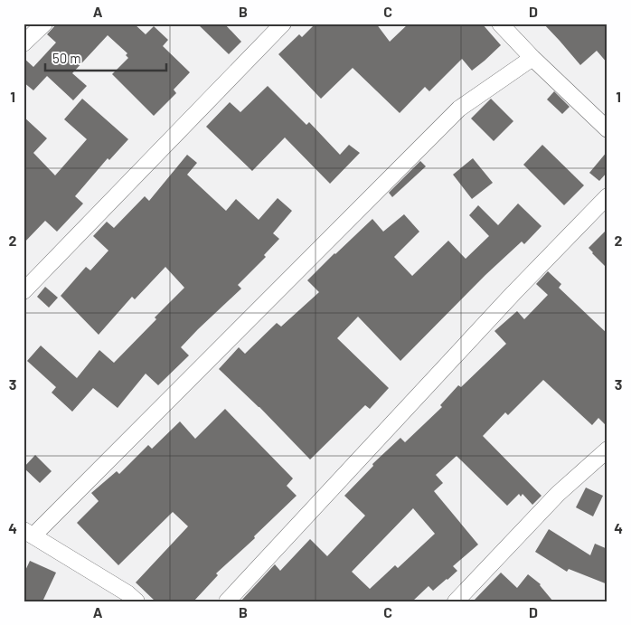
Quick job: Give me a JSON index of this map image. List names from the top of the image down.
{
  "scale_bar": "50 m",
  "grid": {
    "columns": [
      "A",
      "B",
      "C",
      "D"
    ],
    "rows": [
      "1",
      "2",
      "3",
      "4"
    ]
  }
}
